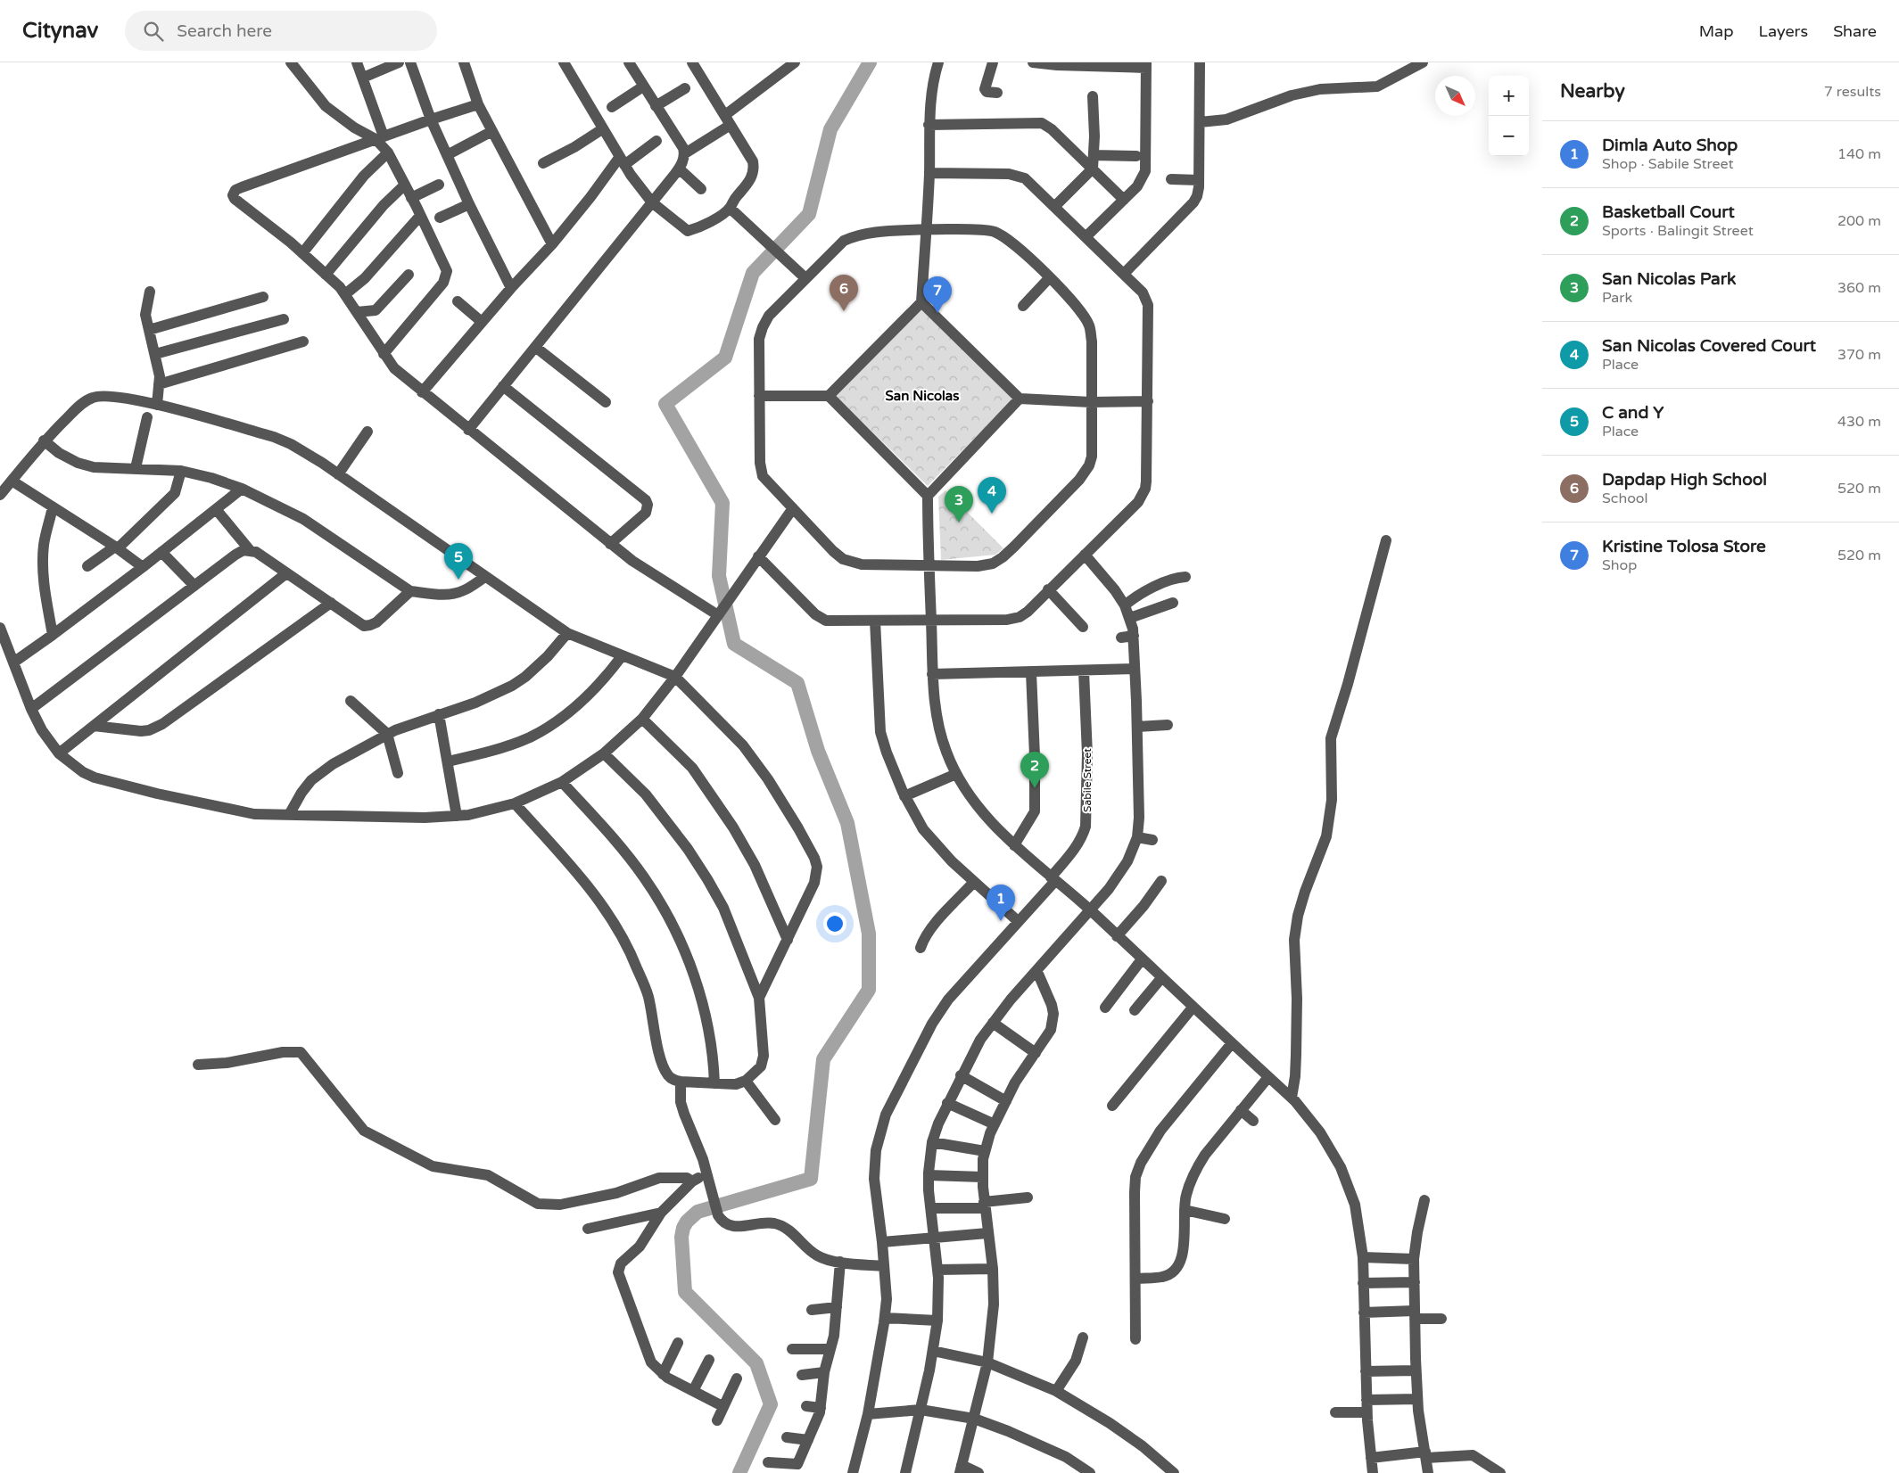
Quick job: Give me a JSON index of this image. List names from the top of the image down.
{
  "streets": {
    "street": ["Sabile Street"]
  },
  "districts": ["San Nicolas"],
  "north": "bottom right",
  "page": {
    "header": "Citynav",
    "search": "Search here",
    "nav": ["Map", "Layers", "Share"],
    "heading": ["Nearby", "7 results"],
    "map_buttons": ["+", "−"],
    "list": [
      {
        "mark": "1",
        "name": "Dimla Auto Shop",
        "note": "Shop · Sabile Street",
        "value": "140 m"
      },
      {
        "mark": "2",
        "name": "Basketball Court",
        "note": "Sports · Balingit Street",
        "value": "200 m"
      },
      {
        "mark": "3",
        "name": "San Nicolas Park",
        "note": "Park",
        "value": "360 m"
      },
      {
        "mark": "4",
        "name": "San Nicolas Covered Court",
        "note": "Place",
        "value": "370 m"
      },
      {
        "mark": "5",
        "name": "C and Y",
        "note": "Place",
        "value": "430 m"
      },
      {
        "mark": "6",
        "name": "Dapdap High School",
        "note": "School",
        "value": "520 m"
      },
      {
        "mark": "7",
        "name": "Kristine Tolosa Store",
        "note": "Shop",
        "value": "520 m"
      }
    ],
    "pins": [
      "6",
      "7",
      "4",
      "3",
      "5",
      "2",
      "1"
    ]
  }
}
